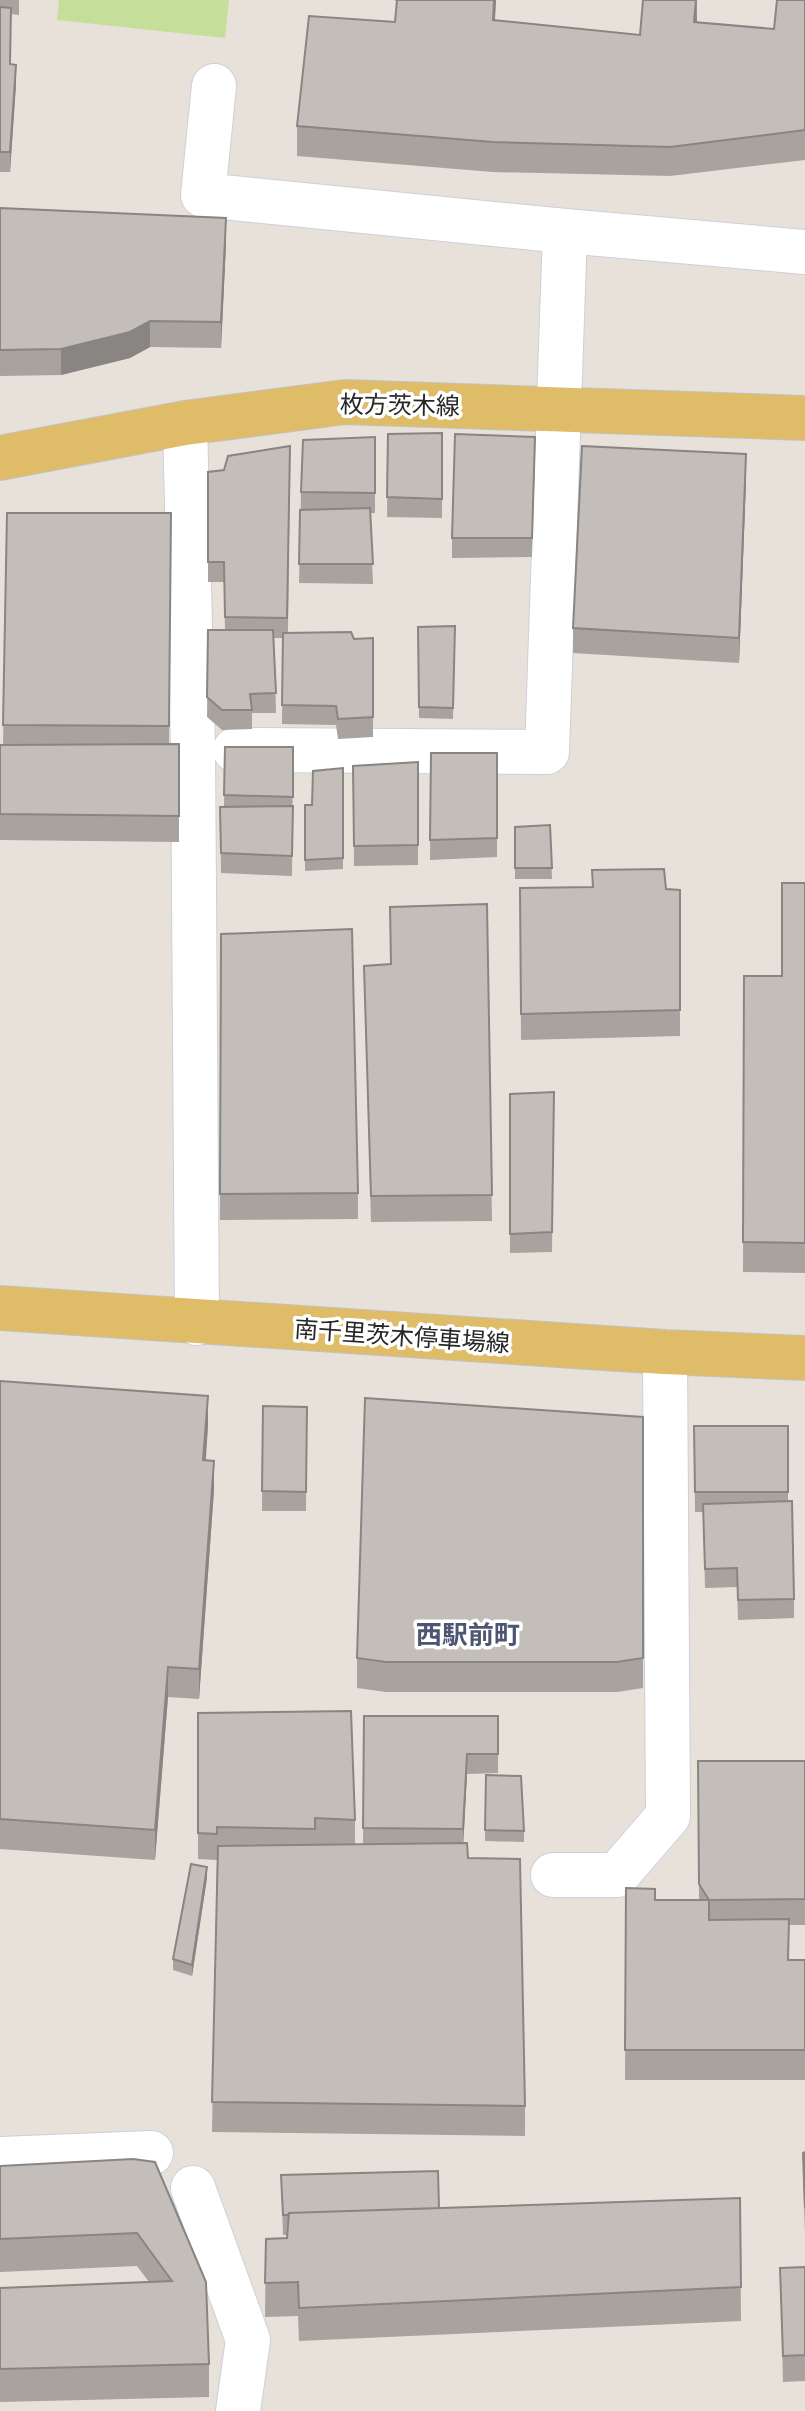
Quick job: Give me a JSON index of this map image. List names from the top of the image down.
{
  "streets": {
    "main road": ["枚方茨木線", "南千里茨木停車場線"]
  },
  "districts": ["西駅前町"]
}
